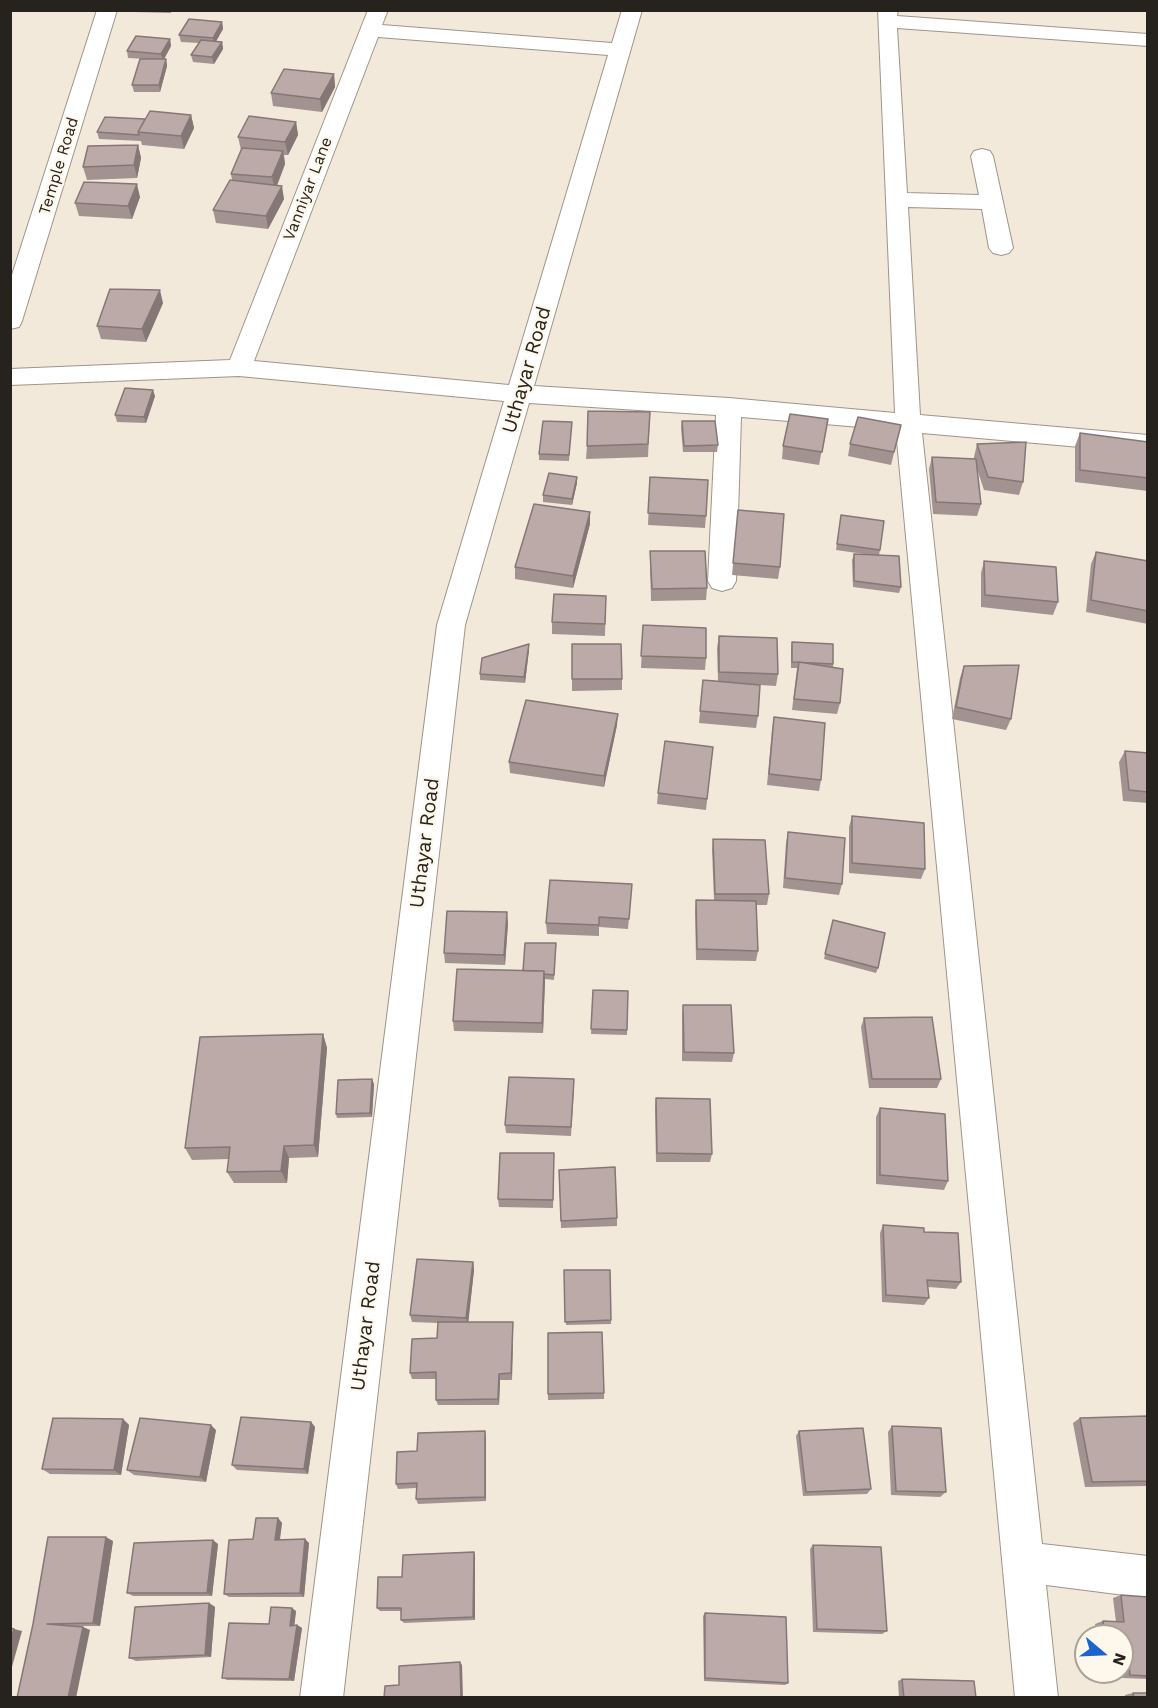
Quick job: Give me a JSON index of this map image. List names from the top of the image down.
{
  "streets": {
    "street": ["Temple Road", "Vanniyar Lane", "Uthayar Road"]
  },
  "north": "right"
}
